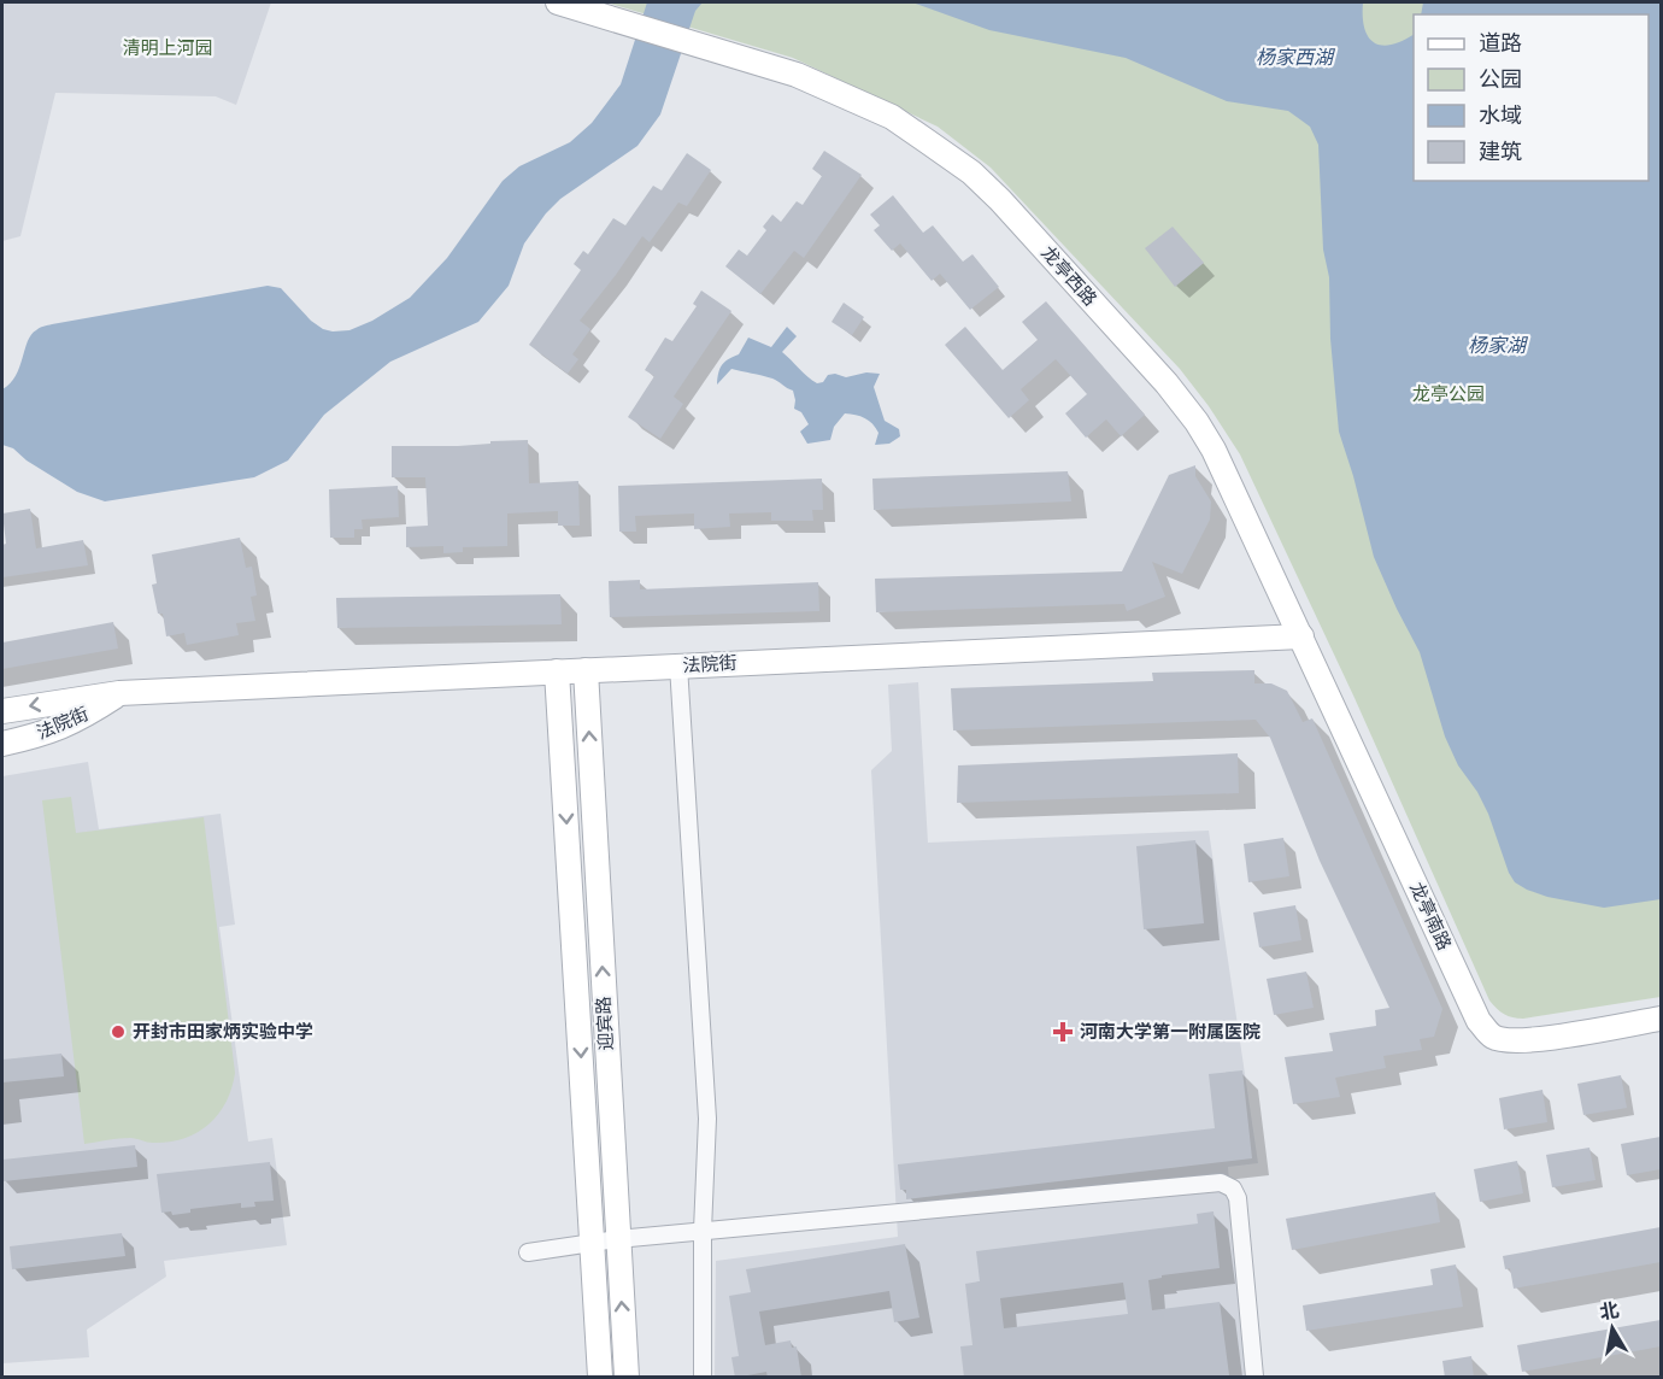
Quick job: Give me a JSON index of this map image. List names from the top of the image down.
{
  "streets": {
    "street": [
      "龙亭西路",
      "法院街",
      "龙亭南路",
      "迎宾路"
    ]
  },
  "crossings": [
    ["龙亭西路", "法院街"],
    ["龙亭西路", "龙亭南路"],
    ["法院街", "龙亭南路"],
    ["法院街", "迎宾路"]
  ],
  "water": ["杨家西湖", "杨家湖"],
  "parks": ["清明上河园", "龙亭公园"],
  "places": {
    "other": ["开封市田家炳实验中学"],
    "health": ["河南大学第一附属医院"]
  },
  "legend": [
    "道路",
    "公园",
    "水域",
    "建筑"
  ],
  "north": "top"
}
